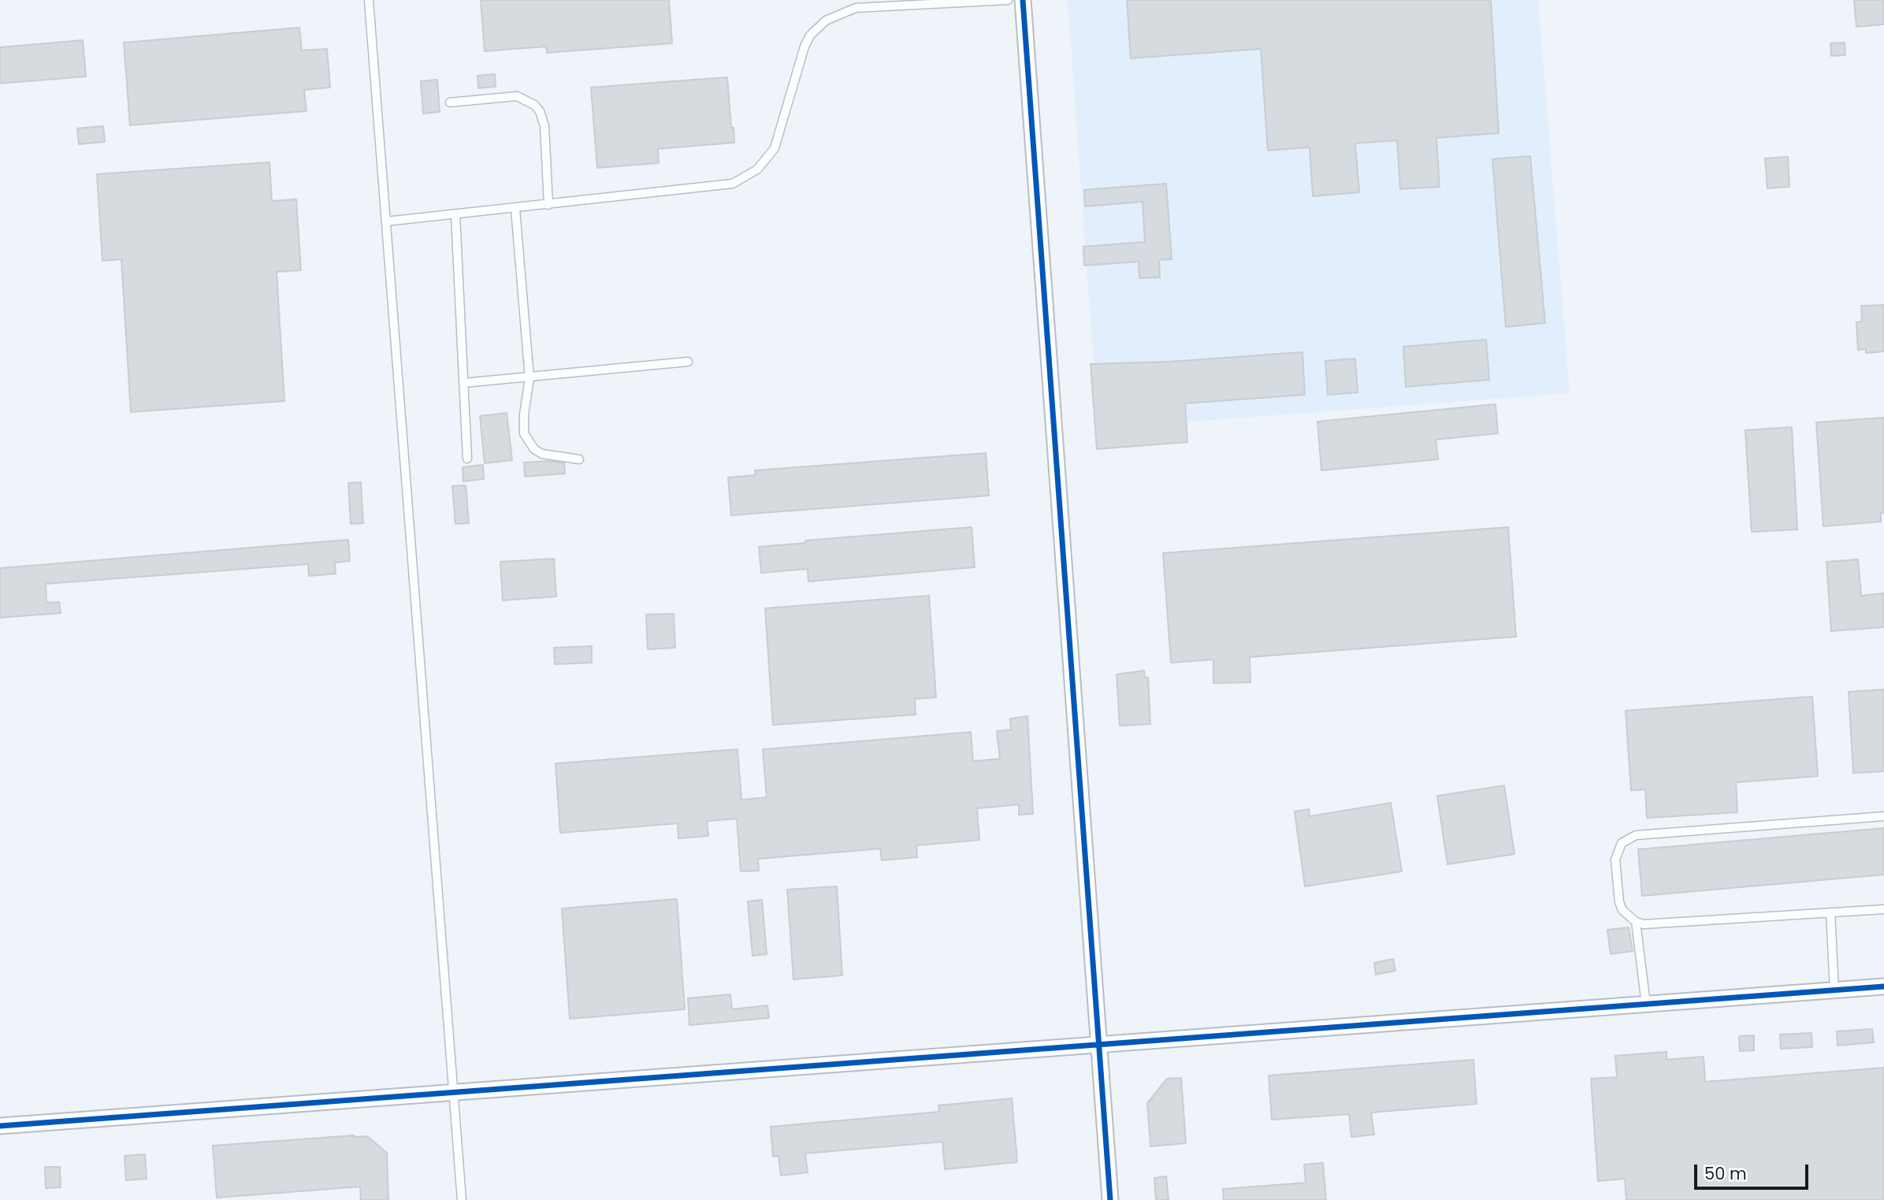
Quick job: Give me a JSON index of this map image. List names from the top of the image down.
{
  "scale_bar": "50 m"
}
